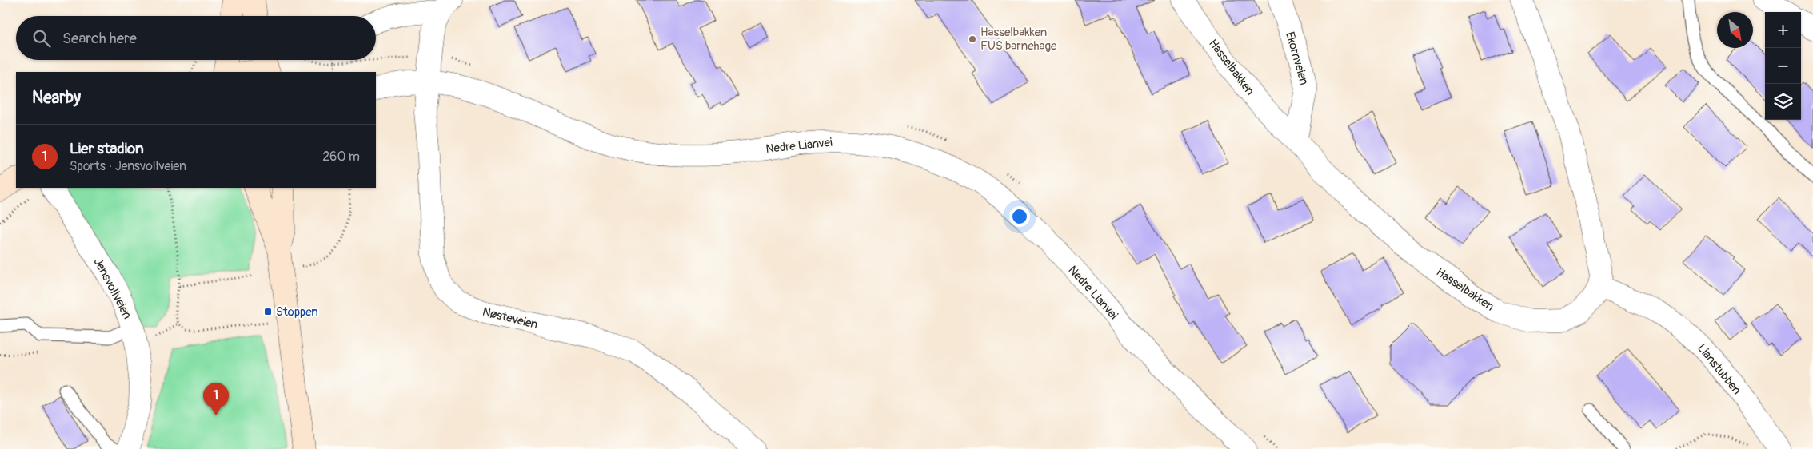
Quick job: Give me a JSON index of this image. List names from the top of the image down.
{
  "streets": {
    "street": [
      "Ekornveien",
      "Hasselbakken",
      "Nedre Lianvei",
      "Jensvollveien",
      "Nøsteveien",
      "Lianstubben"
    ]
  },
  "crossings": [
    ["Ekornveien", "Hasselbakken"],
    ["Hasselbakken", "Lianstubben"],
    ["Nedre Lianvei", "Nøsteveien"]
  ],
  "places": {
    "other": ["Hasselbakken FUS barnehage"],
    "transit": ["Stoppen"]
  },
  "north": "bottom right",
  "page": {
    "map_buttons": ["+", "−"],
    "search": "Search here",
    "heading": "Nearby",
    "list": [
      {
        "mark": "1",
        "name": "Lier stadion",
        "note": "Sports · Jensvollveien",
        "value": "260 m"
      }
    ],
    "pins": "1"
  }
}
